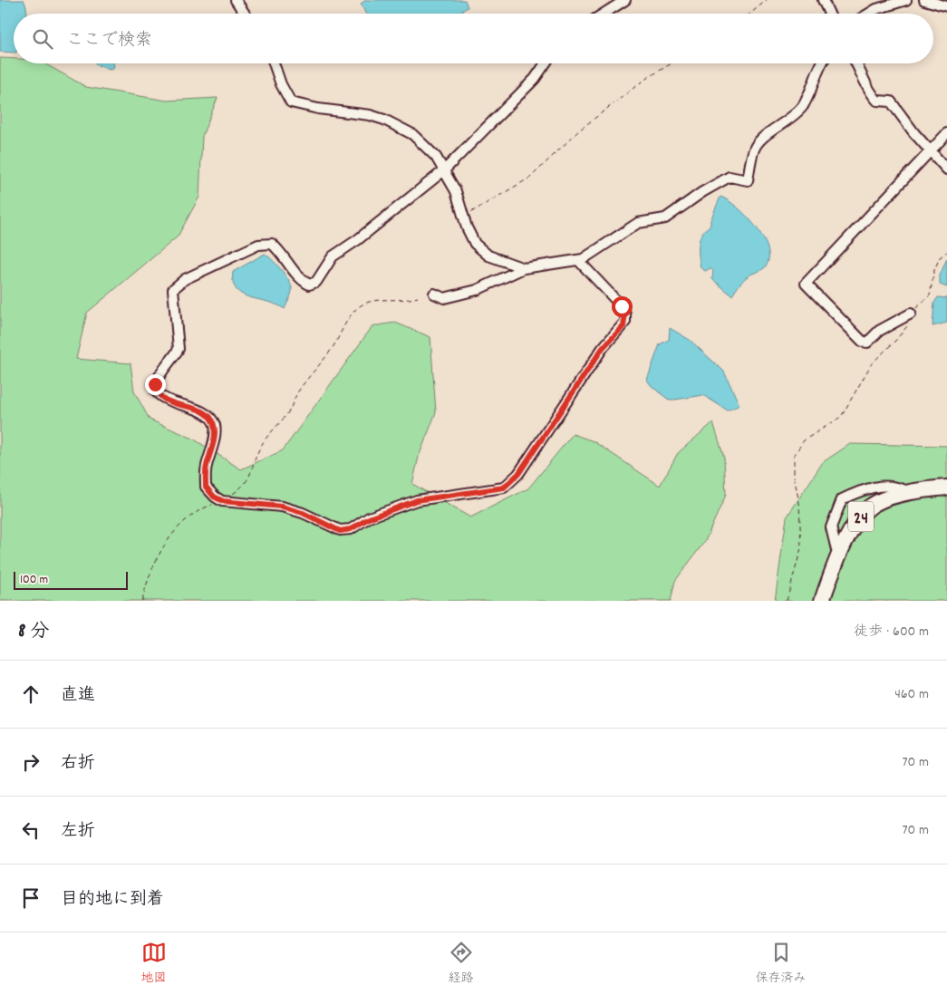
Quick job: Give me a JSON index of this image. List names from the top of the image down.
{
  "streets": {
    "main road": ["24"]
  },
  "scale_bar": "100 m",
  "page": {
    "search": "ここで検索",
    "scale": "100 m",
    "heading": ["8 分", "徒歩 · 600 m"],
    "list": [
      ["直進", "460 m"],
      ["右折", "70 m"],
      ["左折", "70 m"],
      "目的地に到着"
    ],
    "nav": ["地図", "経路", "保存済み"]
  }
}
